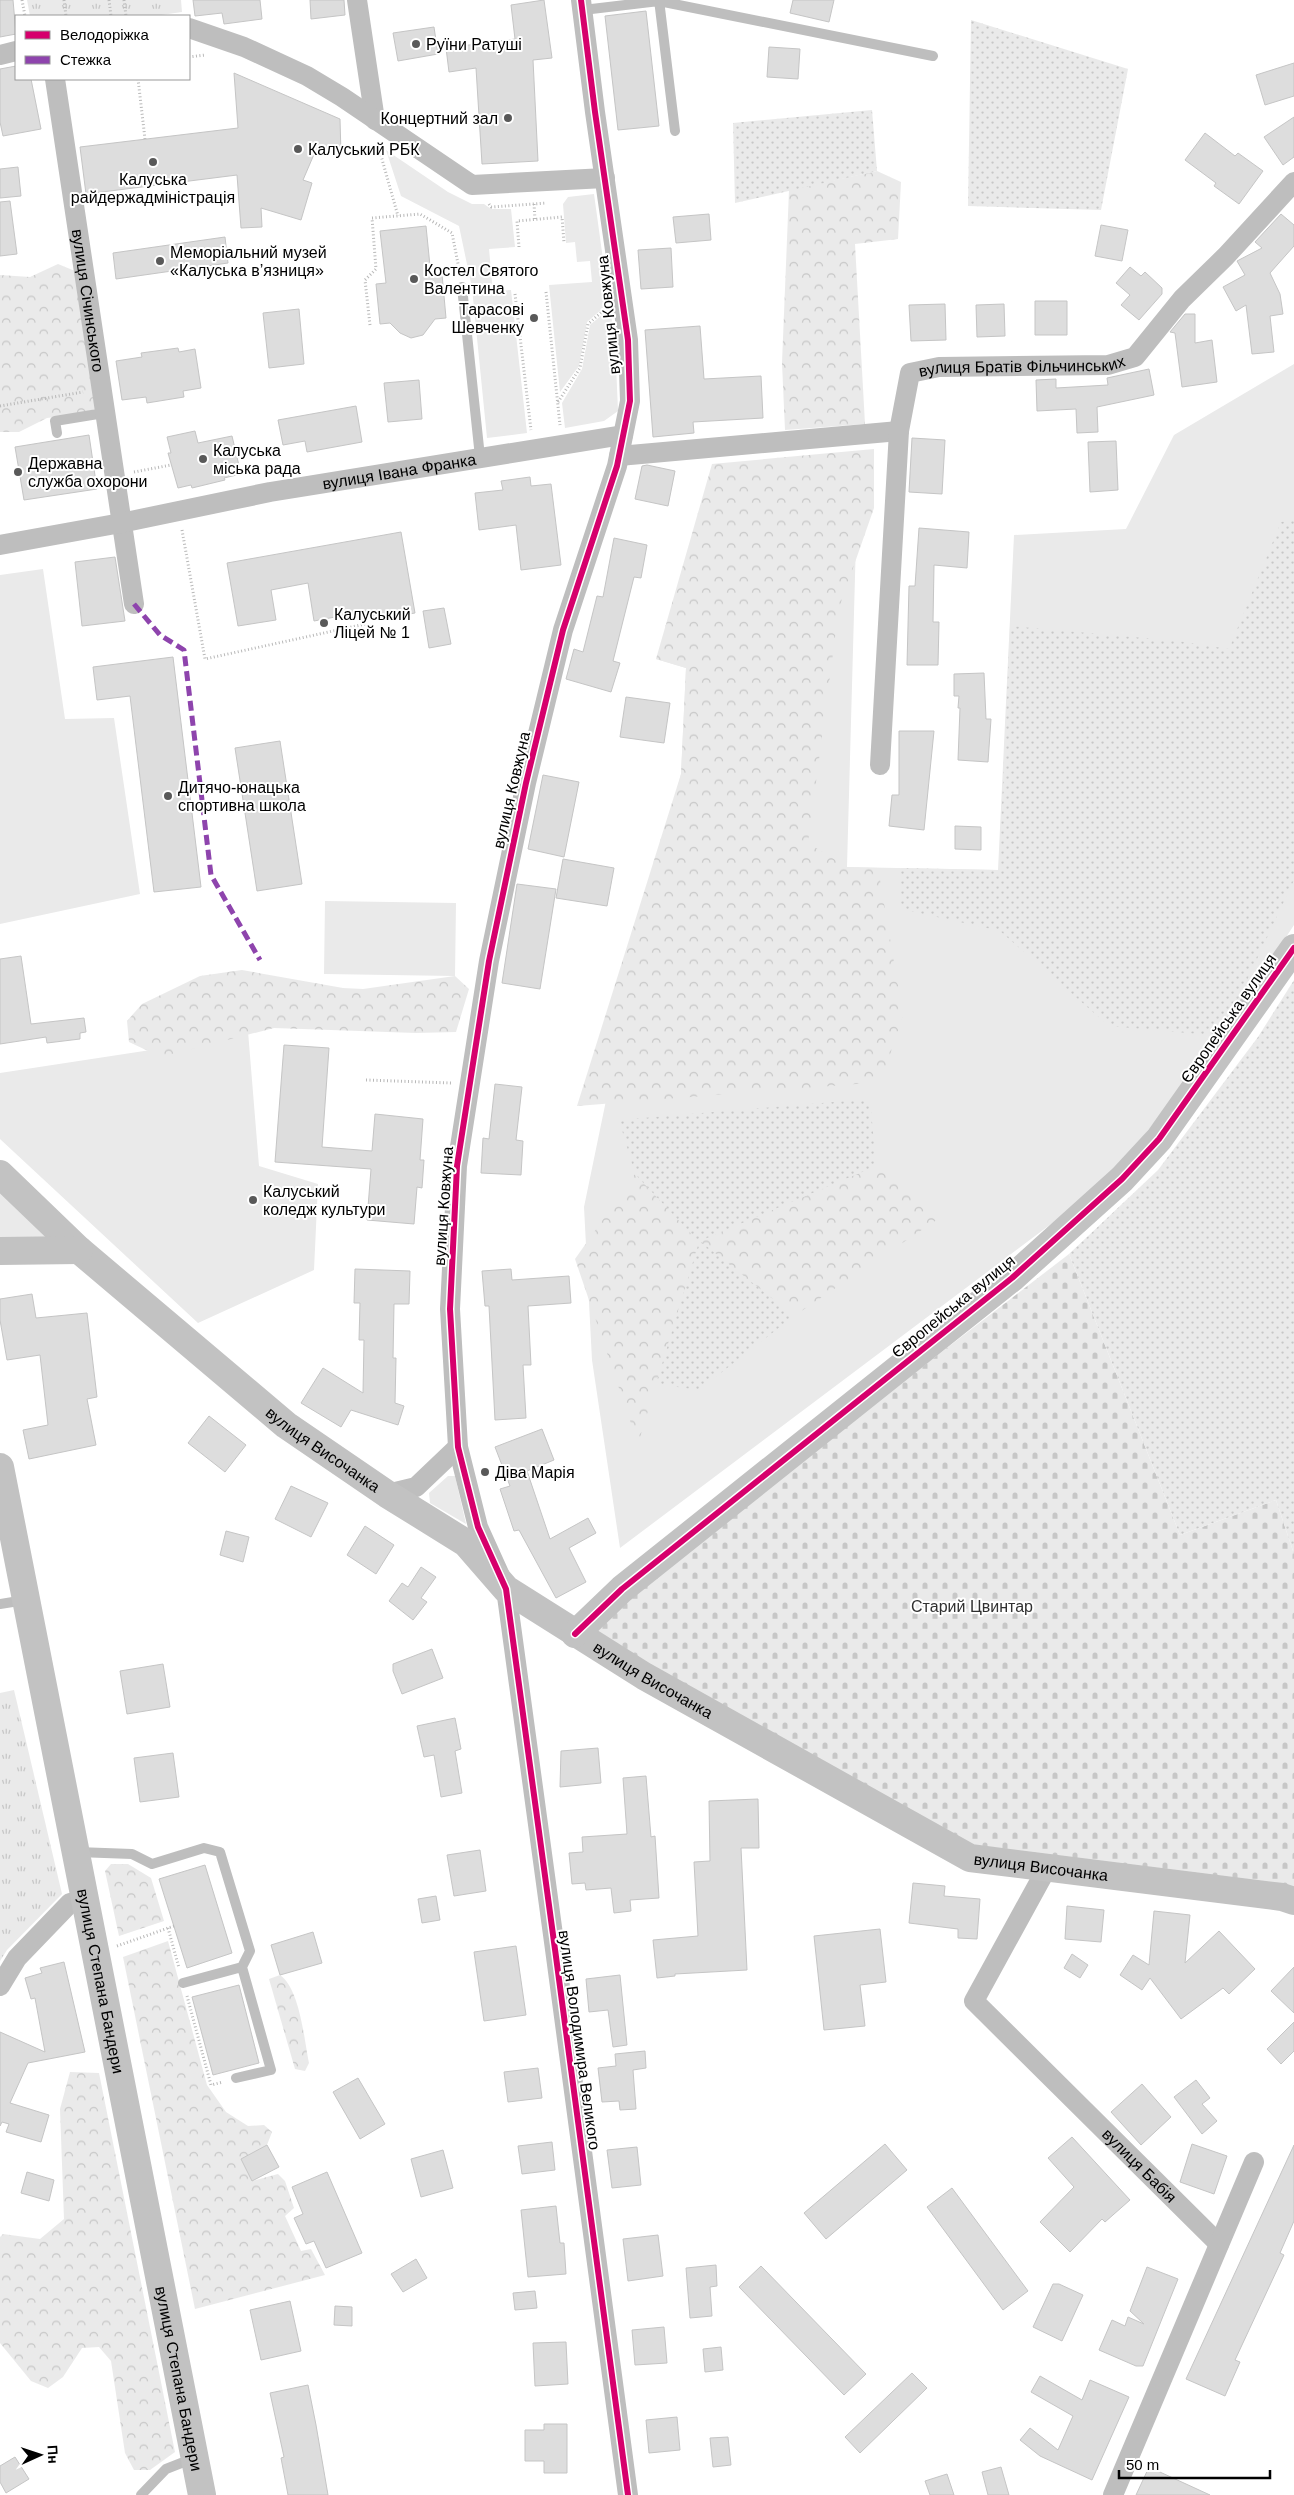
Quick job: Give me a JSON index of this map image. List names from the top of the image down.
{
  "streets": {
    "street": [
      "вулиця Січинського",
      "вулиця Ковжуна",
      "вулиця Братів Фільчинських",
      "вулиця Івана Франка",
      "Європейська вулиця",
      "вулиця Височанка",
      "вулиця Степана Бандери",
      "вулиця Володимира Великого",
      "вулиця Бабія"
    ]
  },
  "crossings": [
    ["вулиця Січинського", "вулиця Івана Франка"],
    ["вулиця Ковжуна", "вулиця Івана Франка"],
    ["вулиця Ковжуна", "вулиця Височанка"],
    ["вулиця Ковжуна", "вулиця Володимира Великого"],
    ["Європейська вулиця", "вулиця Височанка"],
    ["вулиця Височанка", "вулиця Володимира Великого"],
    ["вулиця Височанка", "вулиця Бабія"]
  ],
  "parks": ["Старий Цвинтар"],
  "places": [
    "Руїни Ратуші",
    "Концертний зал",
    "Калуський РБК",
    "Калуська райдержадміністрація",
    "Меморіальний музей «Калуська в’язниця»",
    "Костел Святого Валентина",
    "Тарасові Шевченку",
    "Калуська міська рада",
    "Державна служба охорони",
    "Калуський Ліцей № 1",
    "Дитячо-юнацька спортивна школа",
    "Калуський коледж культури",
    "Діва Марія"
  ],
  "legend": ["Велодоріжка", "Стежка"],
  "scale_bar": "50 m",
  "north": "right"
}
